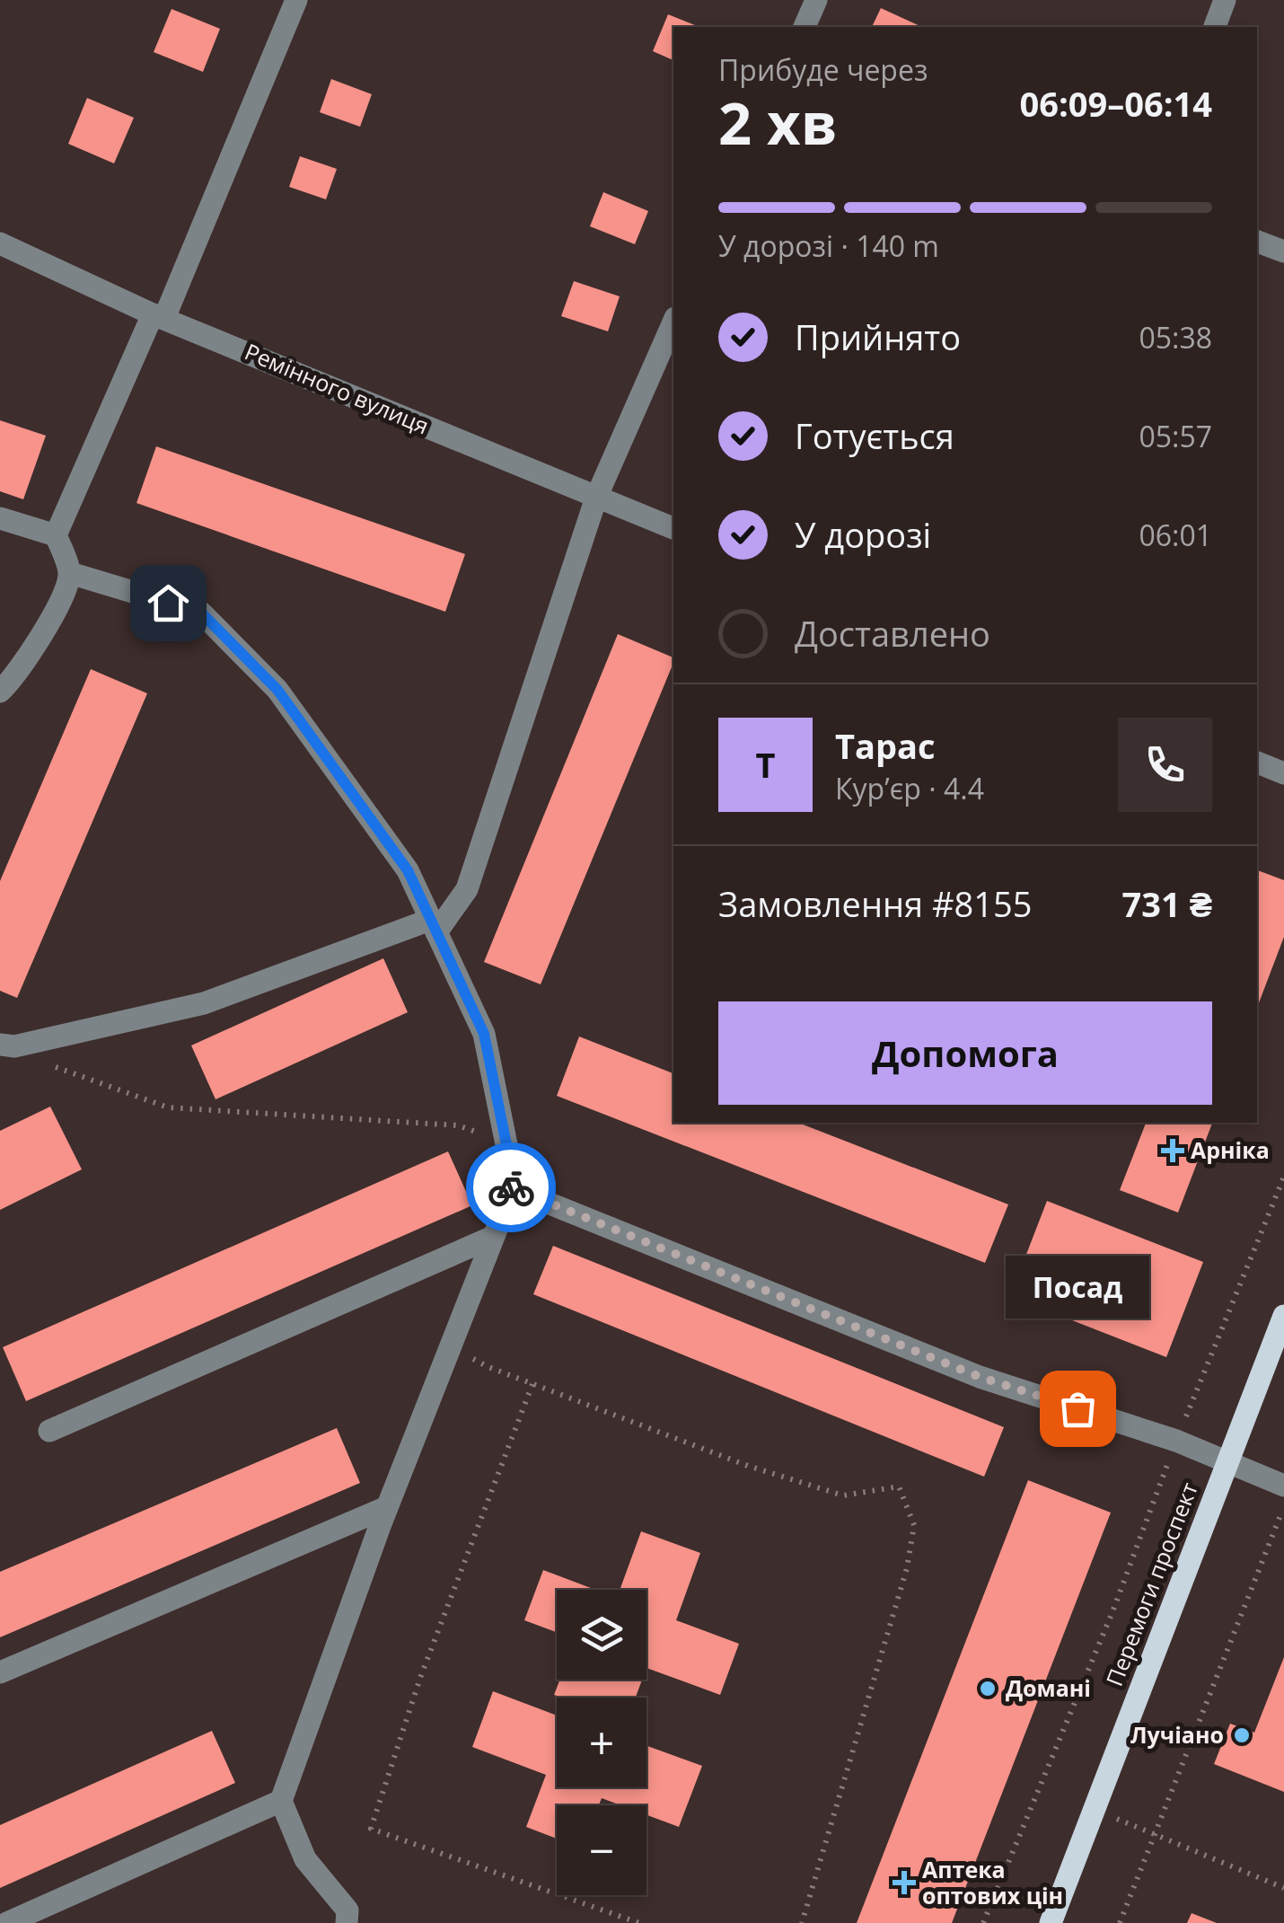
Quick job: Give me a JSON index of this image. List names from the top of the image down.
{
  "streets": {
    "main road": ["Перемоги проспект"],
    "street": ["Ремінного вулиця"]
  },
  "places": {
    "health": ["Арніка", "Аптека оптових цін"],
    "other": ["Посад", "Домані", "Лучiано"]
  },
  "page": {
    "heading": ["2 хв", "Прибуде через", "06:09–06:14"],
    "panel": [
      "Тарас",
      "Кур’єр · 4.4",
      "Замовлення #8155",
      "731 ₴"
    ],
    "bar": "У дорозі · 140 m",
    "list": [
      ["Прийнято", "05:38"],
      ["Готується", "05:57"],
      ["У дорозі", "06:01"],
      "Доставлено"
    ],
    "round": "Т",
    "buttons": "Допомога",
    "bubble": "Посад",
    "map_buttons": ["+", "−"]
  }
}
